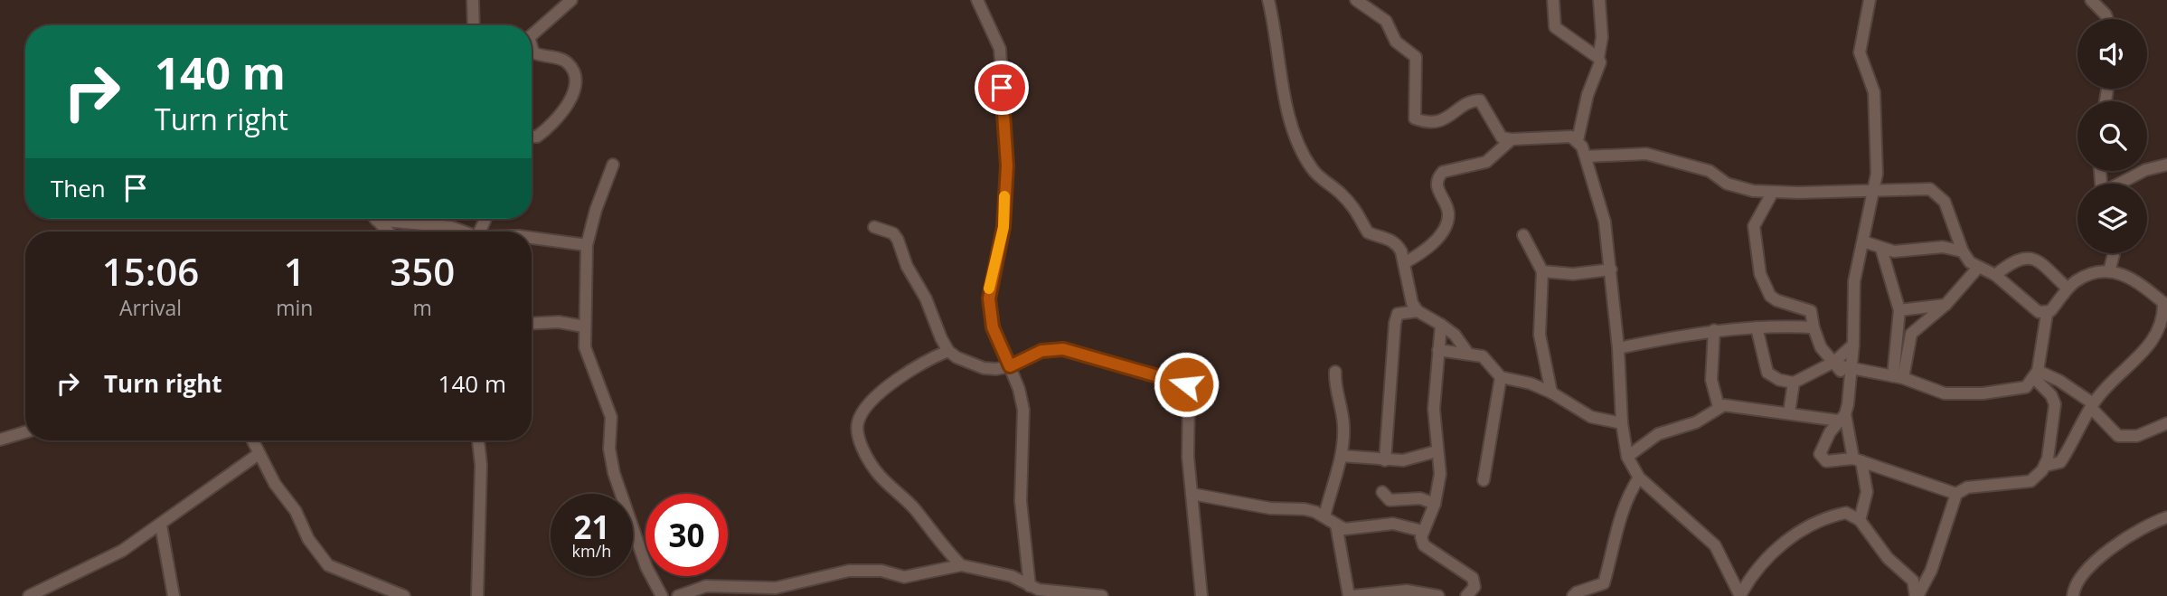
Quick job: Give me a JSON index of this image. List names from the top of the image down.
{
  "page": {
    "turn": ["140 m", "Turn right"],
    "then": "Then",
    "eta": [
      "15:06",
      "Arrival",
      "1",
      "min",
      "350",
      "m"
    ],
    "list": [
      {
        "name": "Turn right",
        "value": "140 m"
      }
    ],
    "speed": "21 km/h",
    "limit": "30"
  }
}
